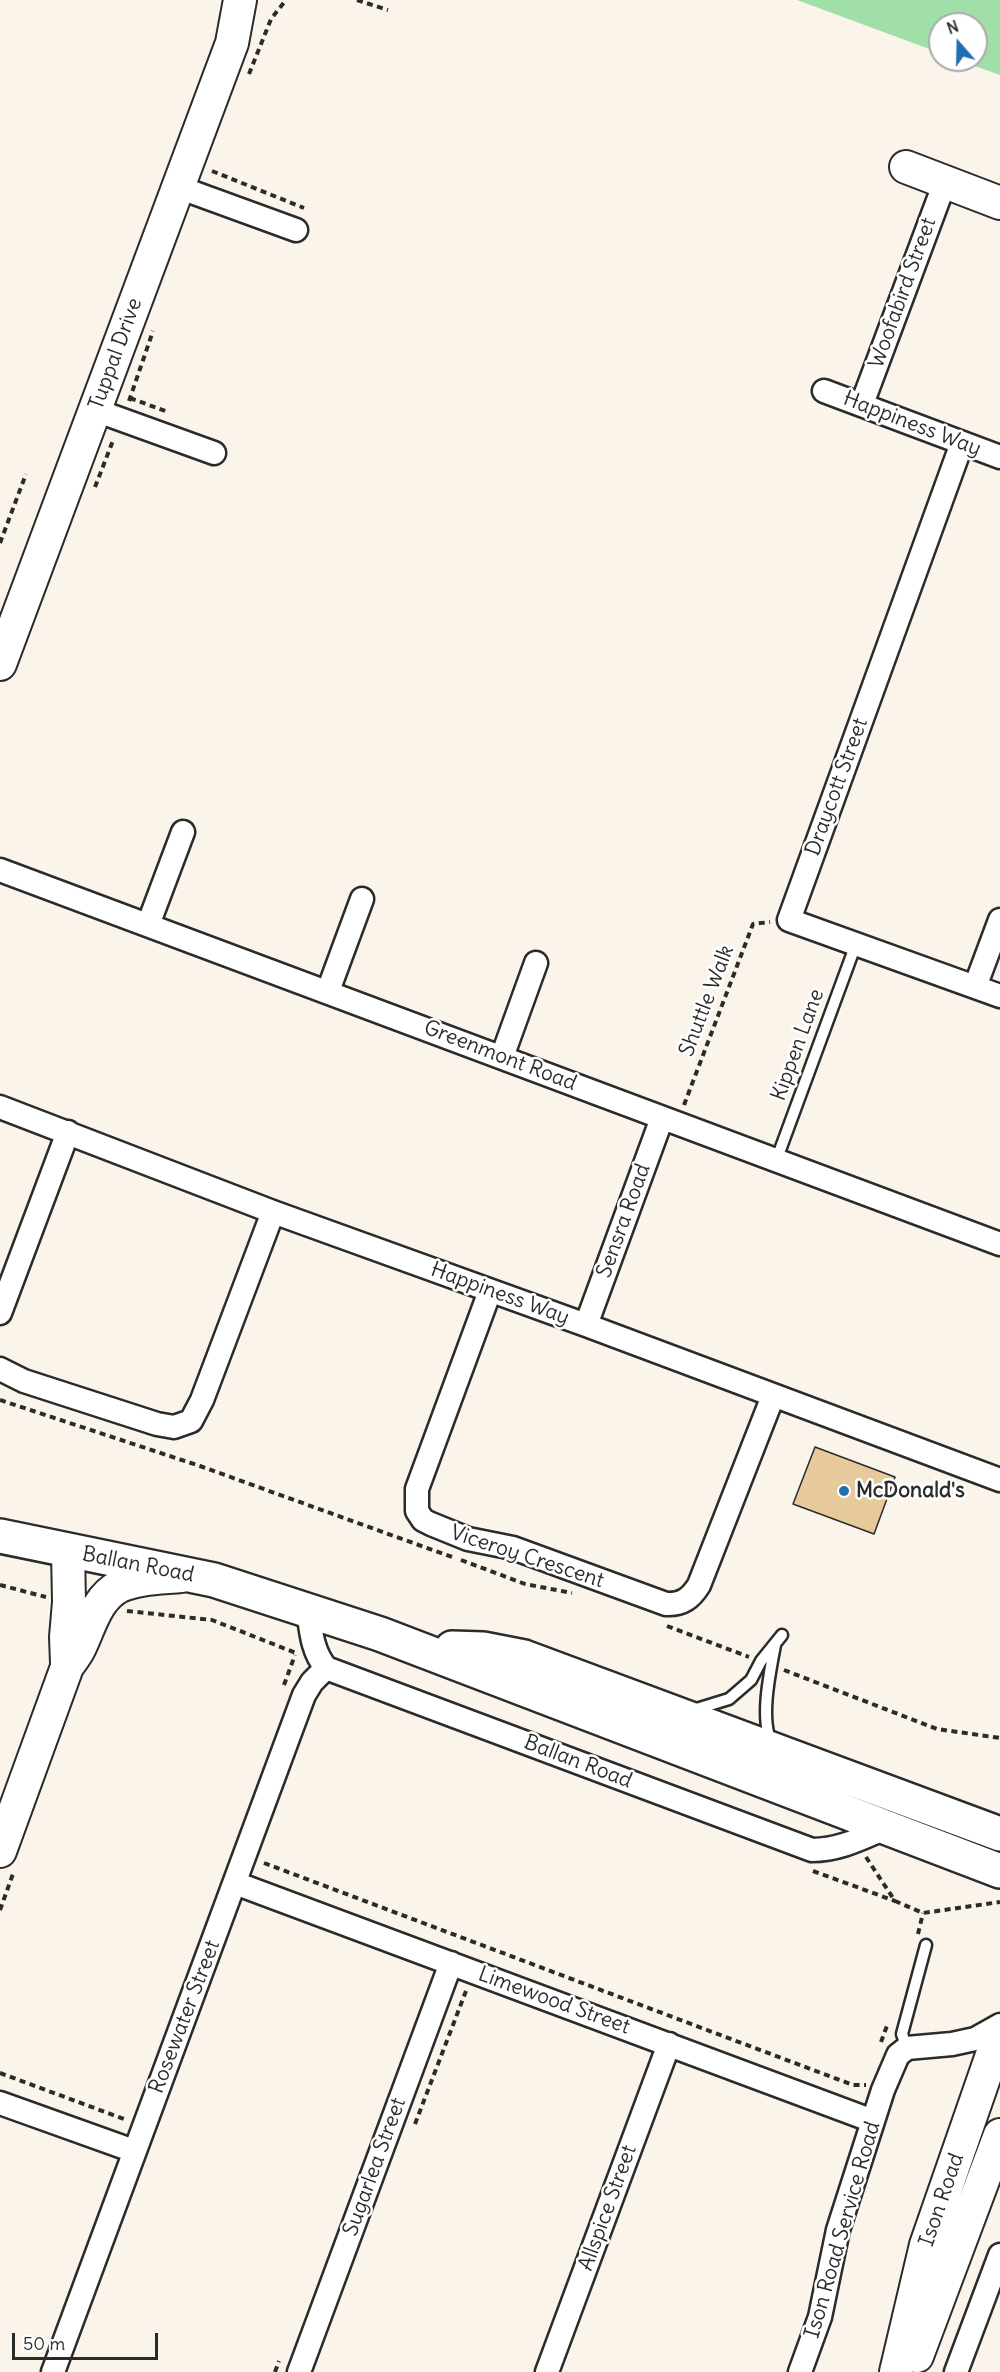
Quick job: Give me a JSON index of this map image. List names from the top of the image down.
{
  "streets": {
    "main road": ["Ballan Road"],
    "street": [
      "Woofabird Street",
      "Tuppal Drive",
      "Happiness Way",
      "Draycott Street",
      "Greenmont Road",
      "Sensra Road",
      "Viceroy Crescent",
      "Limewood Street",
      "Rosewater Street",
      "Sugarlea Street",
      "Ison Road",
      "Allspice Street",
      "Ison Road Service Road"
    ],
    "lane": ["Kippen Lane"],
    "path": ["Shuttle Walk"]
  },
  "crossings": [
    ["Woofabird Street", "Happiness Way"],
    ["Happiness Way", "Draycott Street"],
    ["Happiness Way", "Sensra Road"],
    ["Happiness Way", "Viceroy Crescent"],
    ["Draycott Street", "Shuttle Walk"],
    ["Shuttle Walk", "Greenmont Road"],
    ["Shuttle Walk", "Sensra Road"],
    ["Kippen Lane", "Greenmont Road"],
    ["Greenmont Road", "Sensra Road"],
    ["Ballan Road", "Rosewater Street"],
    ["Limewood Street", "Rosewater Street"],
    ["Limewood Street", "Sugarlea Street"],
    ["Limewood Street", "Allspice Street"],
    ["Limewood Street", "Ison Road Service Road"]
  ],
  "places": ["McDonald's"],
  "scale_bar": "50 m",
  "north": "top"
}
